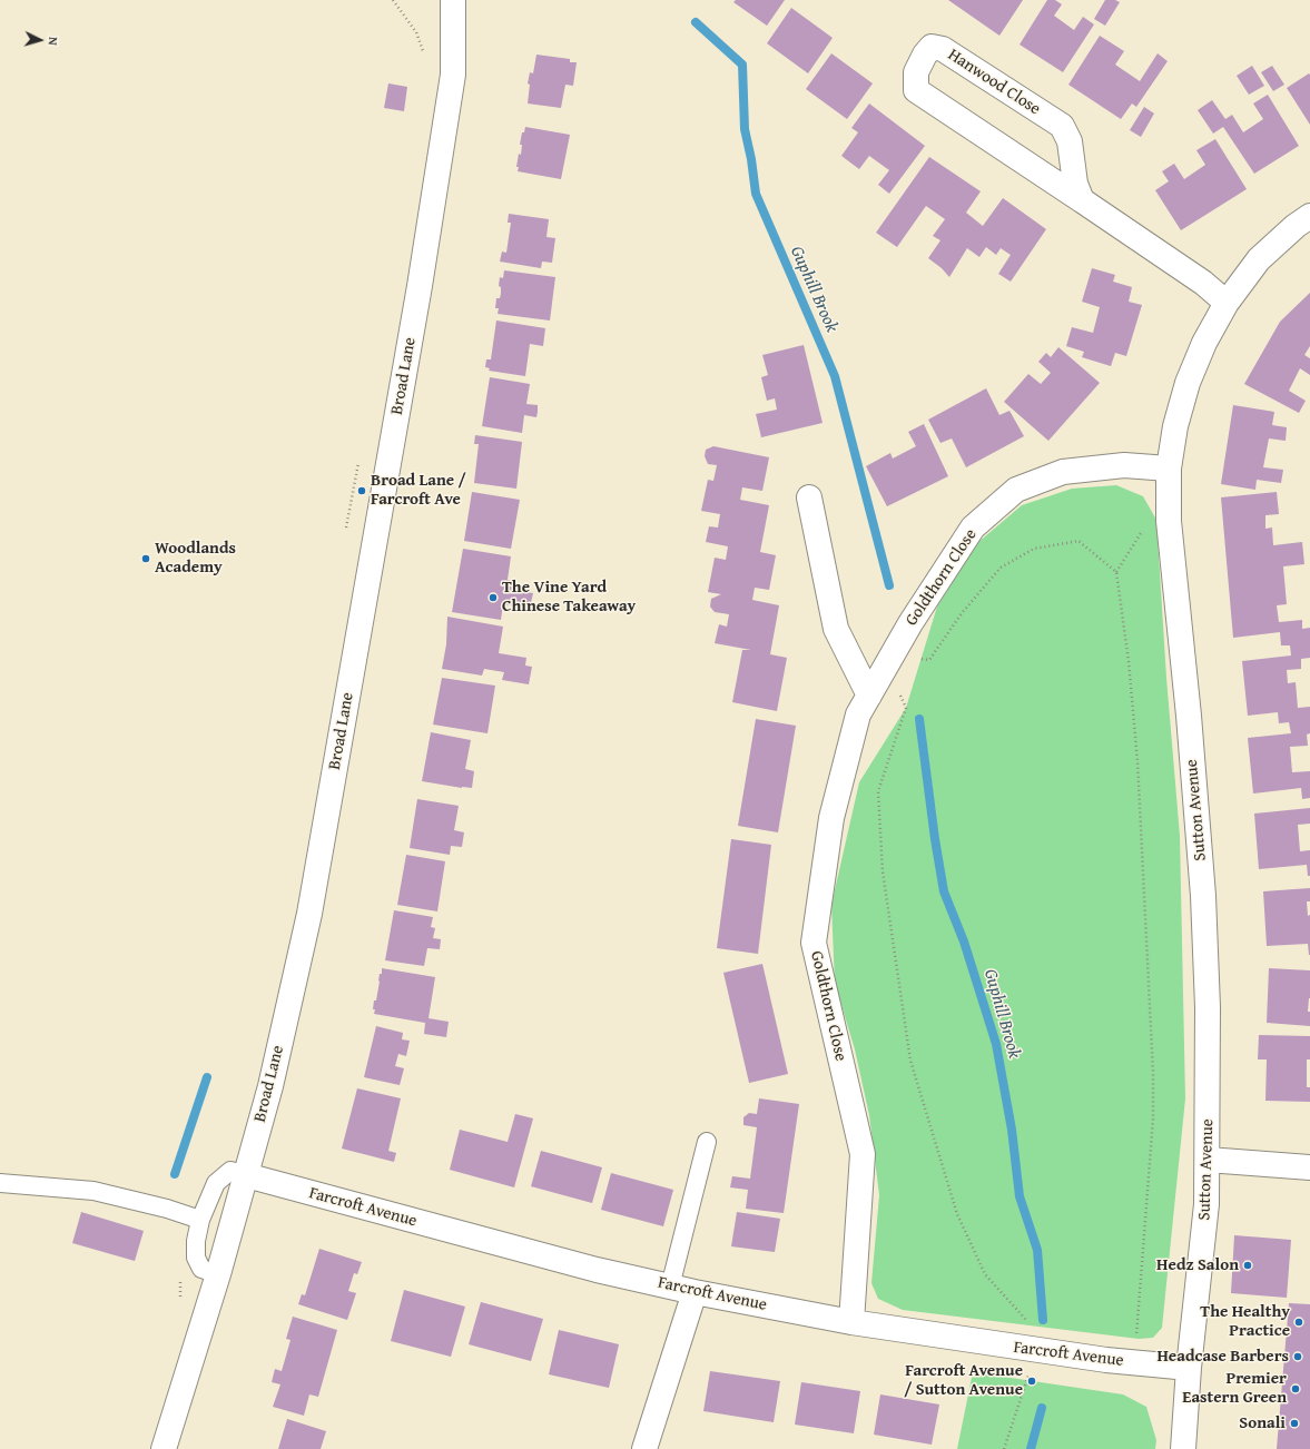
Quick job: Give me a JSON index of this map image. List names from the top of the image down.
{
  "streets": {
    "street": [
      "Hanwood Close",
      "Broad Lane",
      "Goldthorn Close",
      "Sutton Avenue",
      "Farcroft Avenue"
    ]
  },
  "crossings": [
    ["Hanwood Close", "Sutton Avenue"],
    ["Broad Lane", "Farcroft Avenue"],
    ["Goldthorn Close", "Sutton Avenue"],
    ["Goldthorn Close", "Farcroft Avenue"],
    ["Sutton Avenue", "Farcroft Avenue"]
  ],
  "water": ["Guphill Brook"],
  "places": [
    "Broad Lane / Farcroft Ave",
    "Woodlands Academy",
    "The Vine Yard Chinese Takeaway",
    "Hedz Salon",
    "The Healthy Practice",
    "Headcase Barbers",
    "Farcroft Avenue / Sutton Avenue",
    "Premier Eastern Green",
    "Sonali"
  ],
  "north": "right"
}
